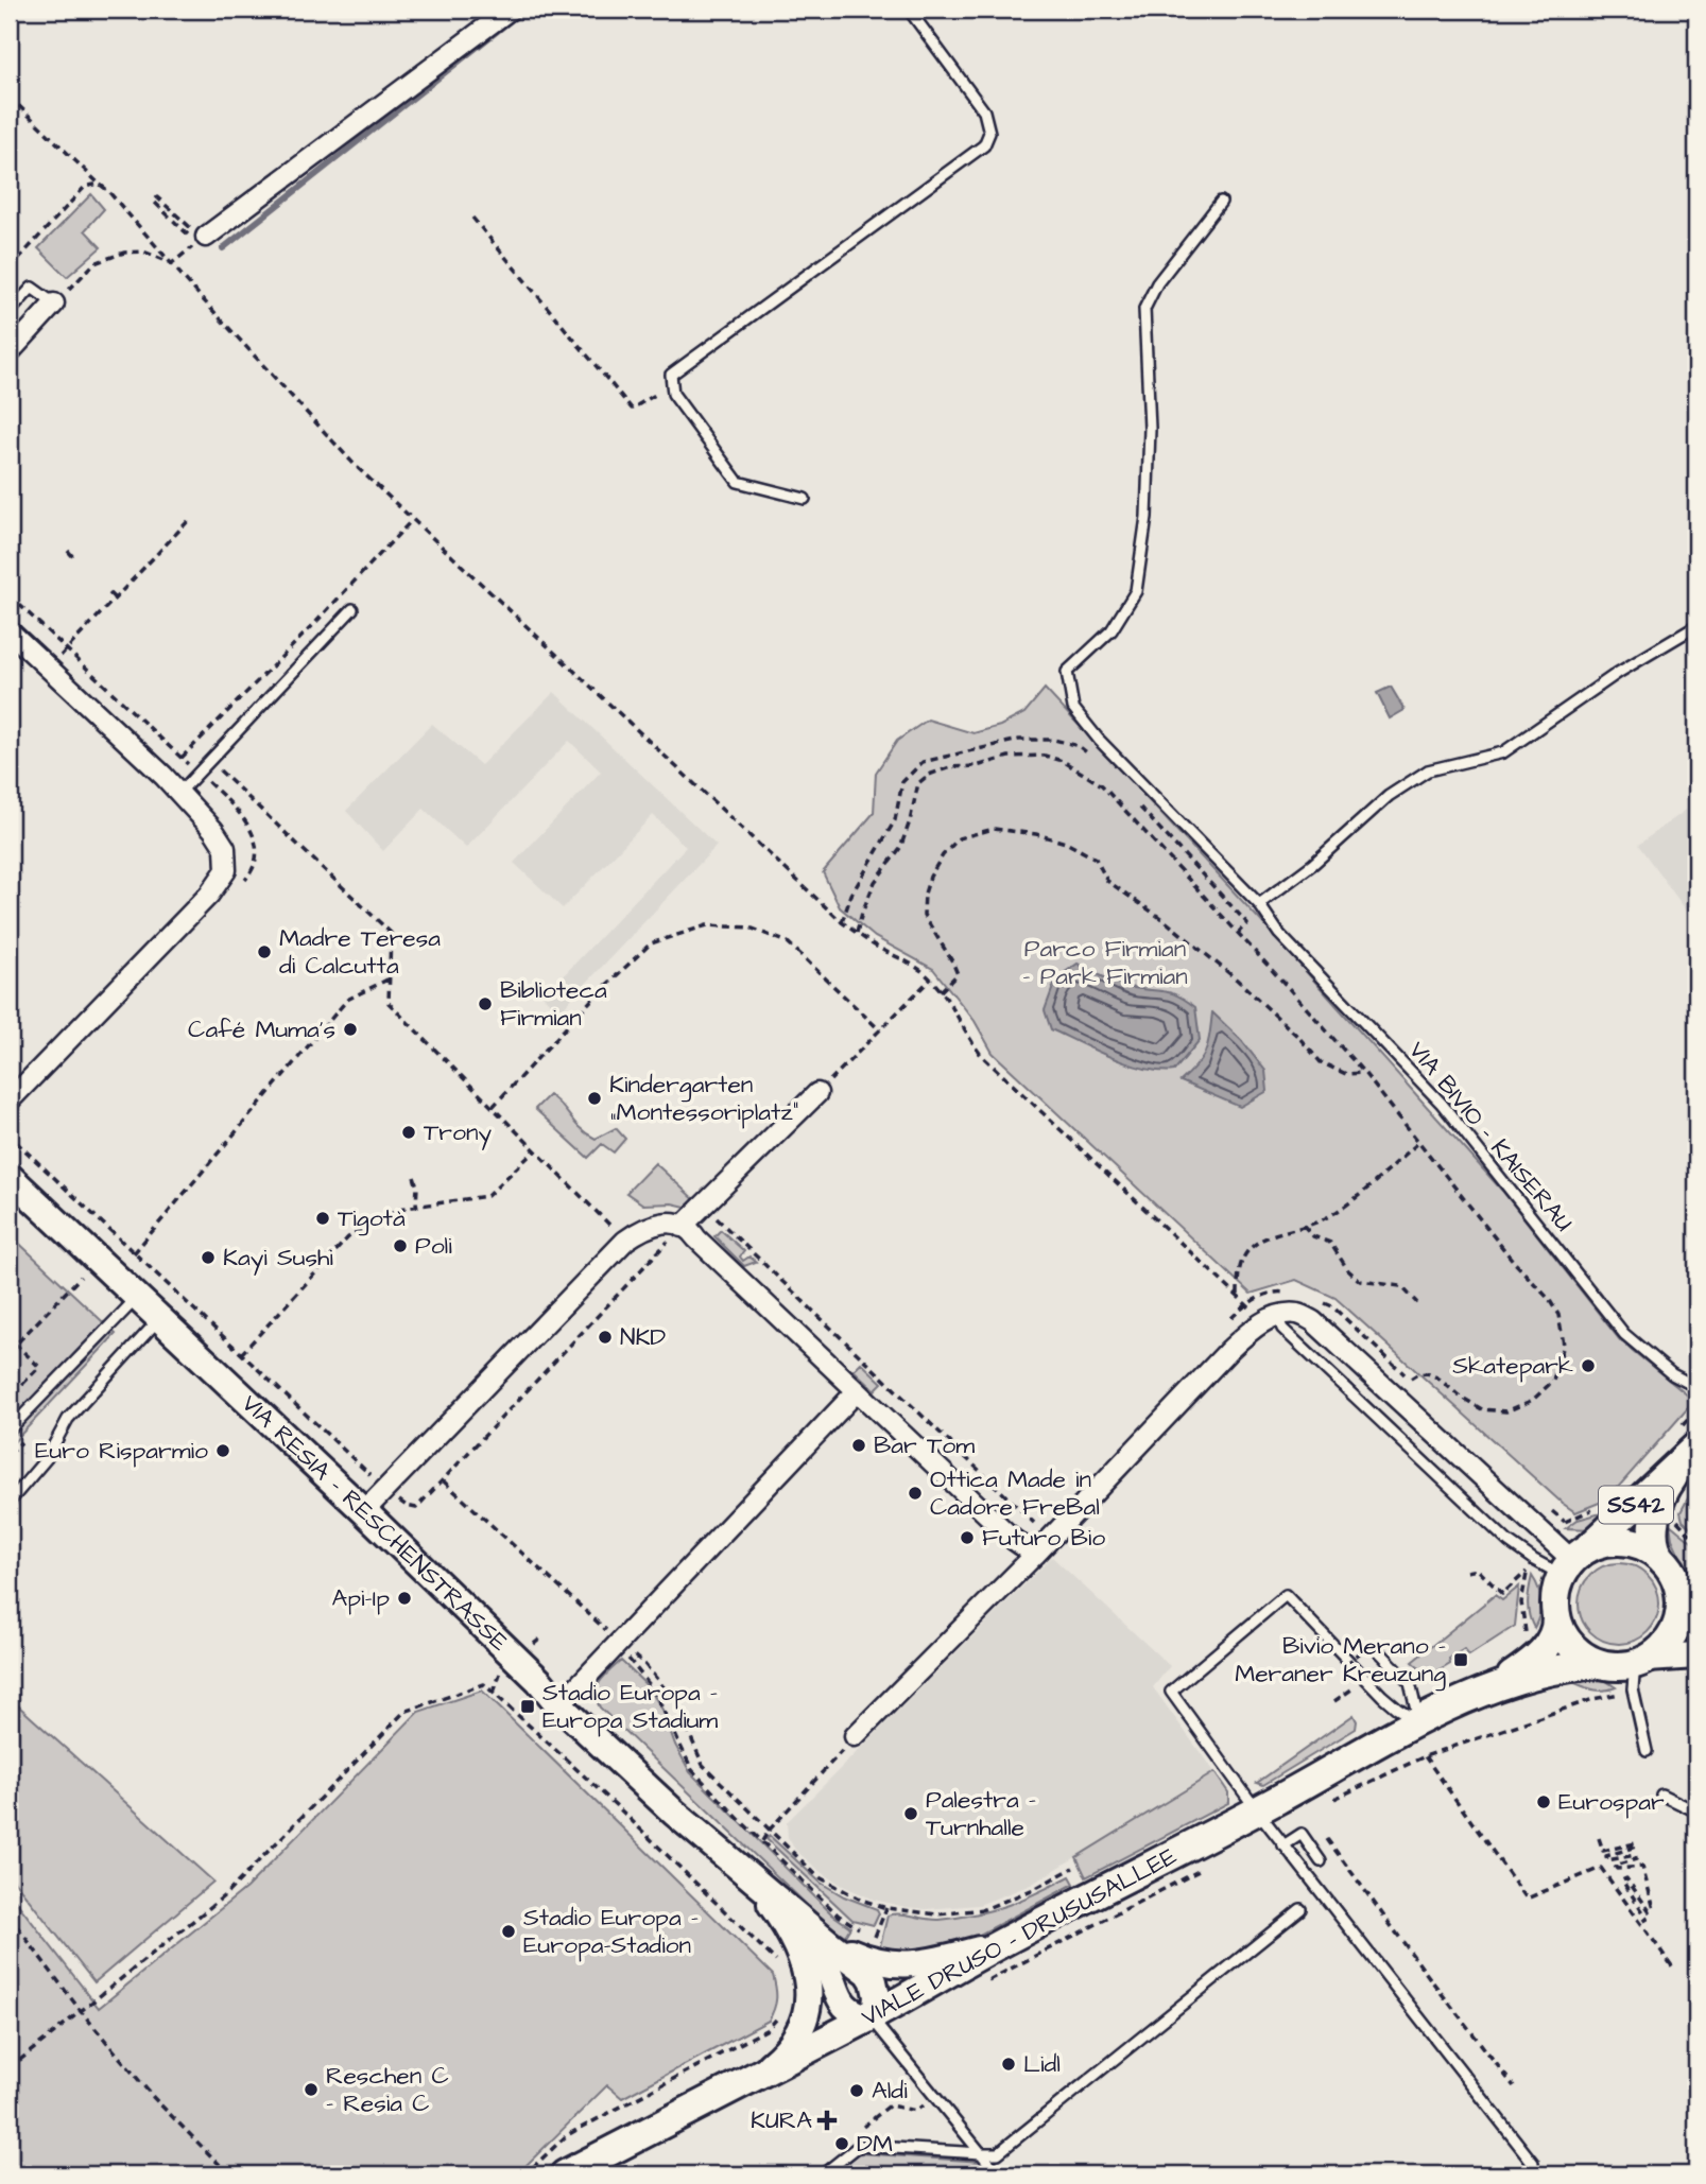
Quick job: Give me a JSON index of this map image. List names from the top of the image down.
{
  "streets": {
    "main road": ["SS42", "VIA RESIA - RESCHENSTRASSE", "VIALE DRUSO - DRUSUSALLEE"],
    "lane": ["VIA BIVIO - KAISERAU"]
  },
  "crossings": [
    ["SS42", "VIALE DRUSO - DRUSUSALLEE"],
    ["VIA RESIA - RESCHENSTRASSE", "VIALE DRUSO - DRUSUSALLEE"]
  ],
  "parks": ["Parco Firmian - Park Firmian"],
  "places": {
    "other": [
      "Madre Teresa di Calcutta",
      "Biblioteca Firmian",
      "Café Muma's",
      "Kindergarten „Montessoriplatz“",
      "Trony",
      "Tigotà",
      "Poli",
      "Kayi Sushi",
      "NKD",
      "Skatepark",
      "Bar Tom",
      "Euro Risparmio",
      "Ottica Made in Cadore FreBal",
      "Futuro Bio",
      "Api-Ip",
      "Eurospar",
      "Palestra - Turnhalle",
      "Stadio Europa - Europa-Stadion",
      "Lidl",
      "Reschen C - Resia C",
      "Aldi",
      "DM"
    ],
    "transit": ["Bivio Merano - Meraner Kreuzung", "Stadio Europa - Europa Stadium"],
    "health": ["KURA"]
  }
}
